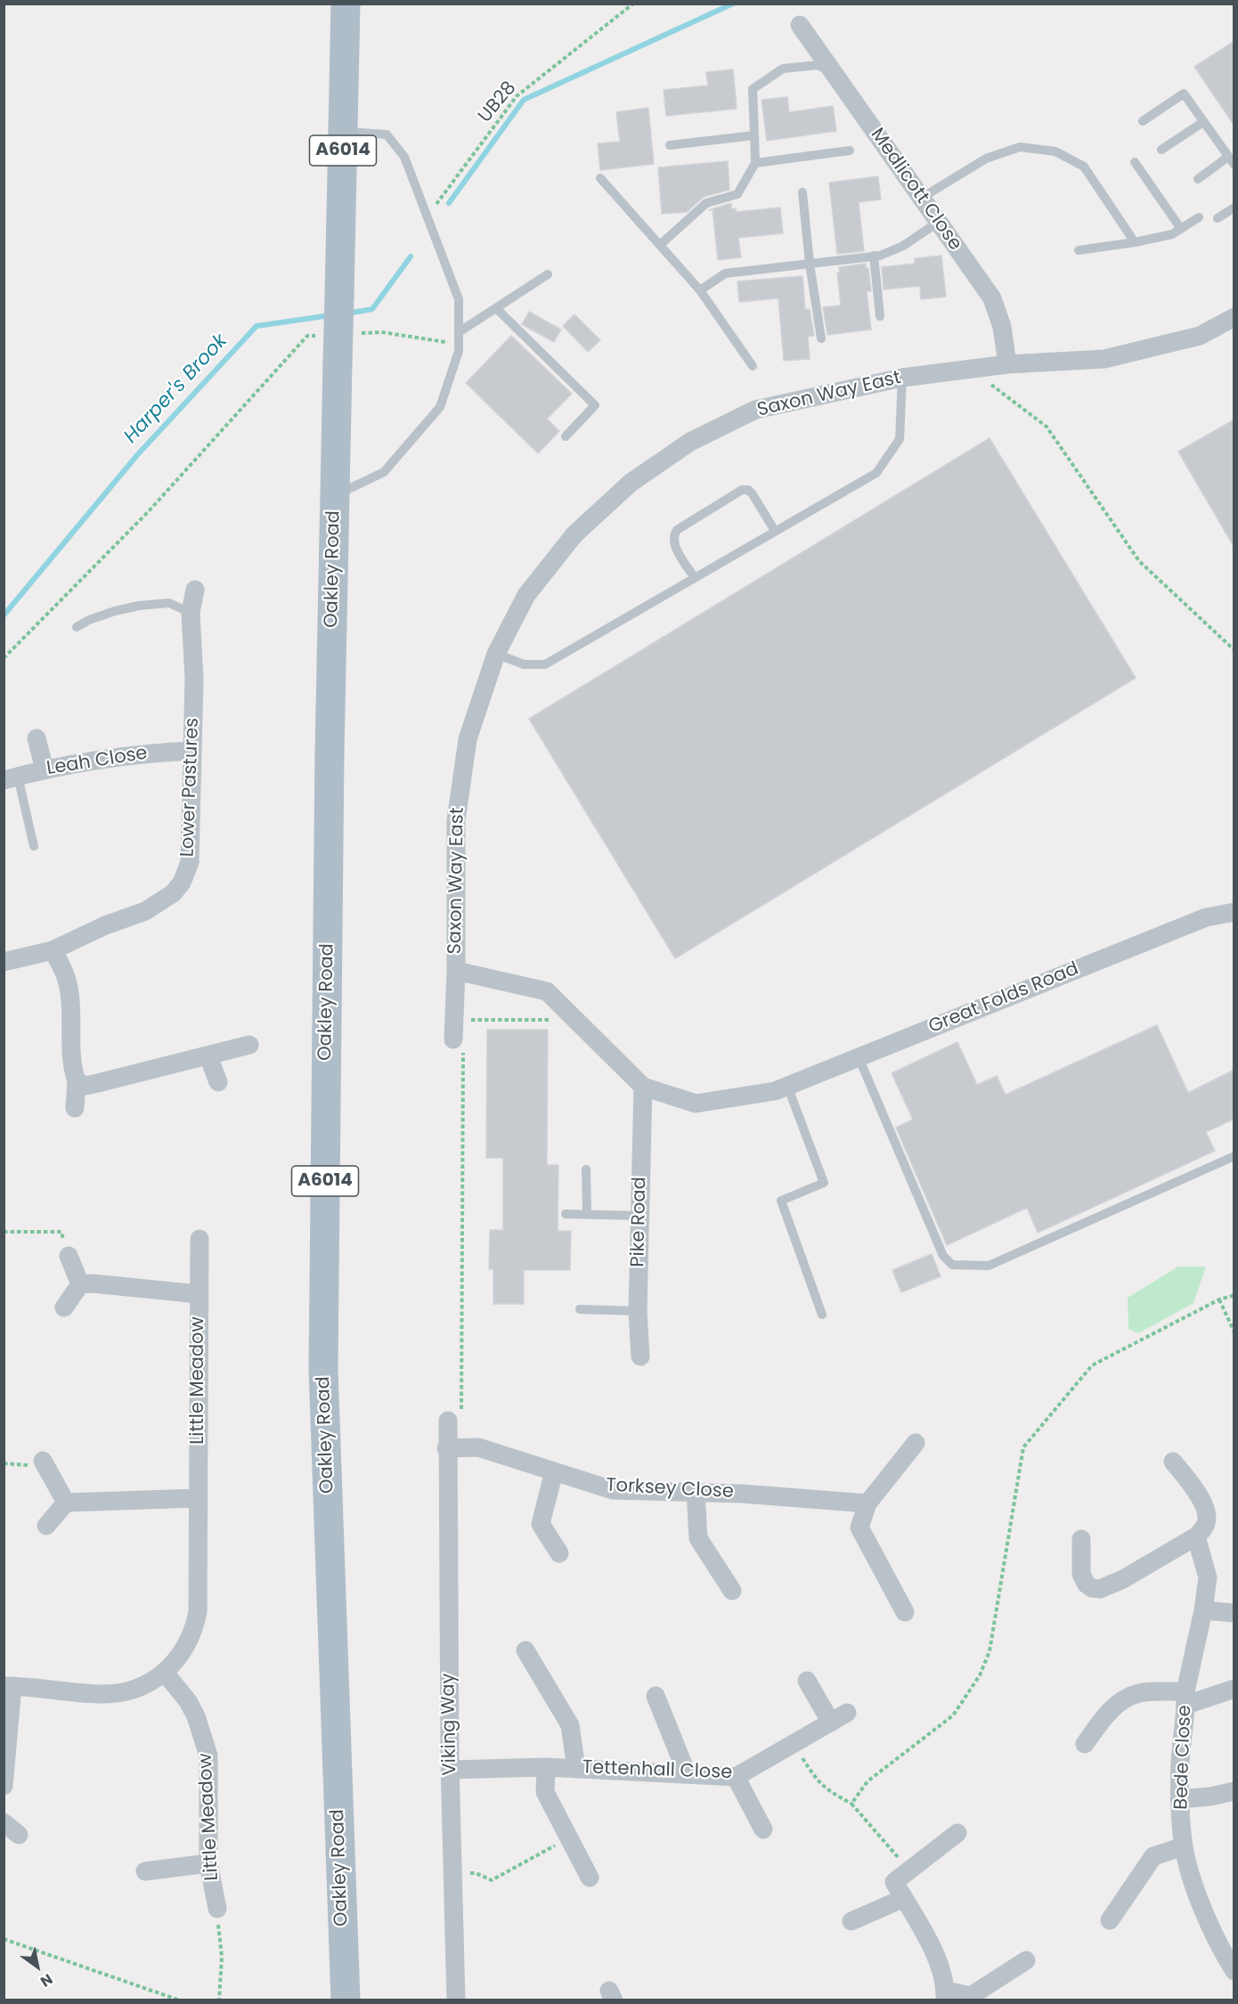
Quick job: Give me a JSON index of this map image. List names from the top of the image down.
{
  "streets": {
    "main road": ["A6014", "Oakley Road"],
    "street": [
      "Medlicott Close",
      "Saxon Way East",
      "Leah Close",
      "Lower Pastures",
      "Great Folds Road",
      "Pike Road",
      "Little Meadow",
      "Torksey Close",
      "Viking Way",
      "Bede Close",
      "Tettenhall Close"
    ],
    "path": ["UB28"]
  },
  "crossings": [
    ["Medlicott Close", "Saxon Way East"],
    ["Leah Close", "Lower Pastures"],
    ["Great Folds Road", "Pike Road"],
    ["Torksey Close", "Viking Way"],
    ["Viking Way", "Tettenhall Close"]
  ],
  "water": ["Harper's Brook"],
  "north": "bottom right"
}
